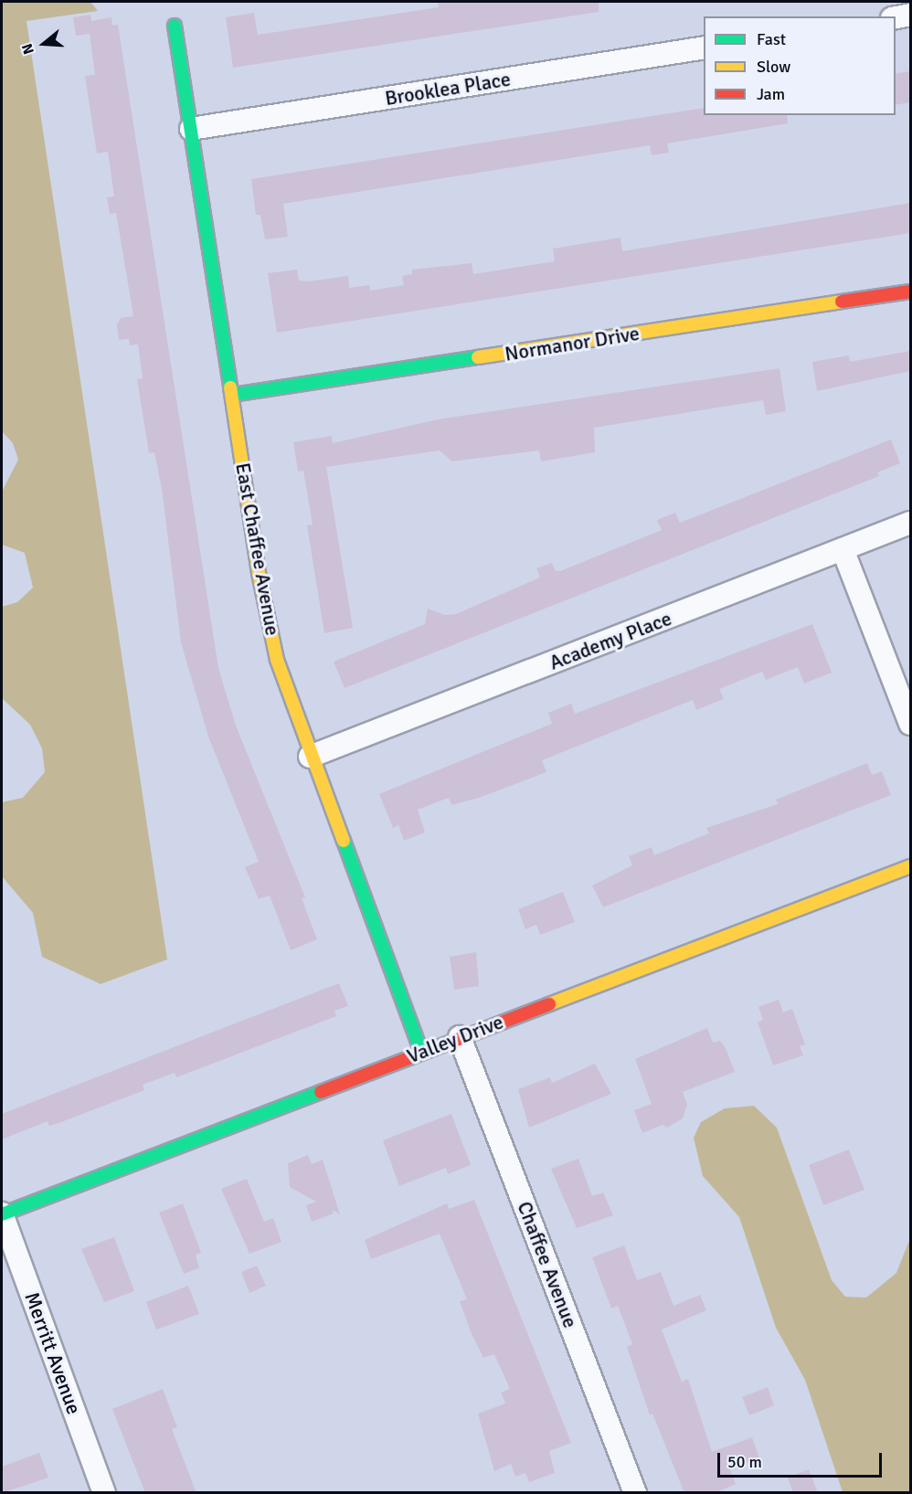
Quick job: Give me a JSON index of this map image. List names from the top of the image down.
{
  "streets": {
    "street": [
      "Brooklea Place",
      "Normanor Drive",
      "East Chaffee Avenue",
      "Academy Place",
      "Valley Drive",
      "Chaffee Avenue",
      "Merritt Avenue"
    ]
  },
  "crossings": [
    ["Brooklea Place", "East Chaffee Avenue"],
    ["Normanor Drive", "East Chaffee Avenue"],
    ["East Chaffee Avenue", "Academy Place"],
    ["East Chaffee Avenue", "Valley Drive"],
    ["Valley Drive", "Chaffee Avenue"],
    ["Valley Drive", "Merritt Avenue"]
  ],
  "legend": ["Fast", "Slow", "Jam"],
  "scale_bar": "50 m",
  "north": "left"
}
